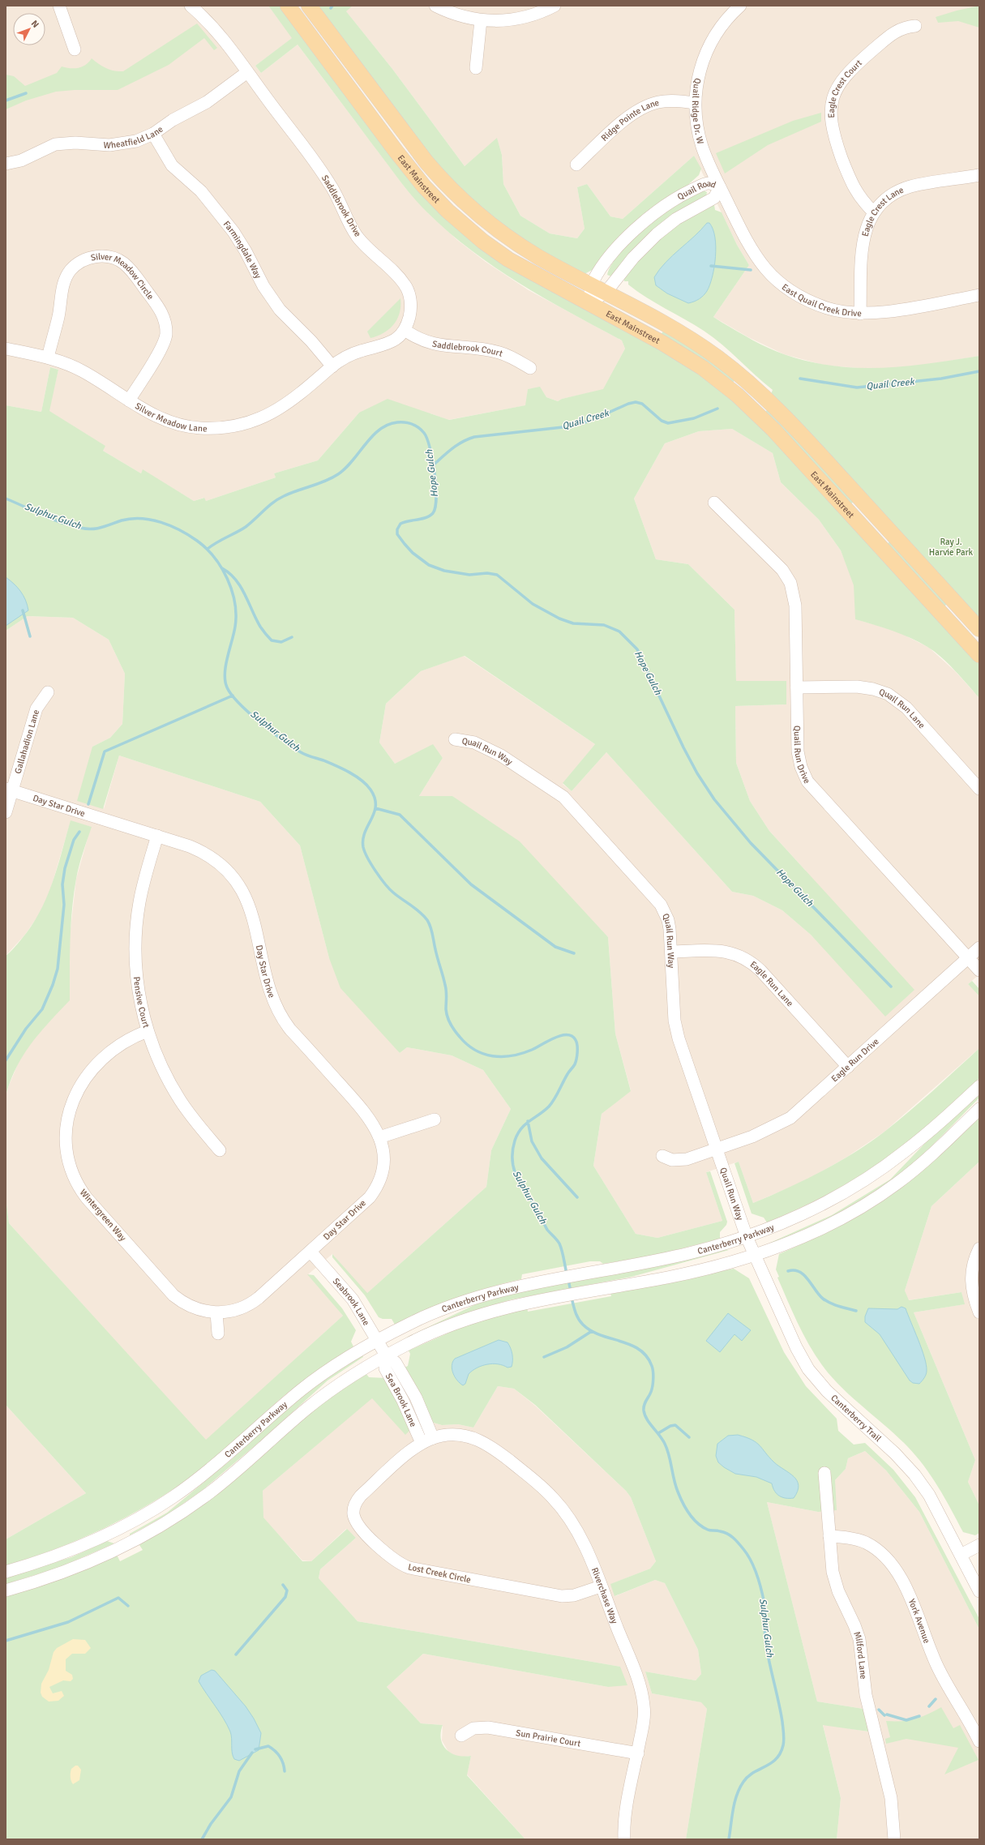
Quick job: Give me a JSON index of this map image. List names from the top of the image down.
{
  "streets": {
    "main road": ["East Mainstreet"],
    "street": [
      "Eagle Crest Court",
      "Quail Ridge Dr. W",
      "Ridge Pointe Lane",
      "Wheatfield Lane",
      "Quail Road",
      "Saddlebrook Drive",
      "Eagle Crest Lane",
      "Farmingdale Way",
      "Silver Meadow Circle",
      "East Quail Creek Drive",
      "Saddlebrook Court",
      "Silver Meadow Lane",
      "Quail Run Lane",
      "Gallahadion Lane",
      "Quail Run Way",
      "Quail Run Drive",
      "Day Star Drive",
      "Eagle Run Lane",
      "Pensive Court",
      "Eagle Run Drive",
      "Wintergreen Way",
      "Canterberry Parkway",
      "Seabrook Lane",
      "Sea Brook Lane",
      "Canterberry Trail",
      "Lost Creek Circle",
      "Riverchase Way",
      "York Avenue",
      "Milford Lane",
      "Sun Prairie Court"
    ]
  },
  "crossings": [
    ["Eagle Crest Court", "Eagle Crest Lane"],
    ["Quail Ridge Dr. W", "Ridge Pointe Lane"],
    ["Quail Ridge Dr. W", "Quail Road"],
    ["Quail Ridge Dr. W", "East Quail Creek Drive"],
    ["Wheatfield Lane", "Saddlebrook Drive"],
    ["Wheatfield Lane", "Farmingdale Way"],
    ["East Mainstreet", "Quail Road"],
    ["Quail Road", "East Quail Creek Drive"],
    ["Saddlebrook Drive", "Farmingdale Way"],
    ["Saddlebrook Drive", "Saddlebrook Court"],
    ["Saddlebrook Drive", "Silver Meadow Lane"],
    ["Eagle Crest Lane", "East Quail Creek Drive"],
    ["Farmingdale Way", "Silver Meadow Lane"],
    ["Silver Meadow Circle", "Silver Meadow Lane"],
    ["Quail Run Lane", "Quail Run Drive"],
    ["Gallahadion Lane", "Day Star Drive"],
    ["Quail Run Way", "Eagle Run Lane"],
    ["Quail Run Way", "Eagle Run Drive"],
    ["Quail Run Way", "Canterberry Parkway"],
    ["Quail Run Way", "Canterberry Trail"],
    ["Quail Run Drive", "Eagle Run Drive"],
    ["Day Star Drive", "Pensive Court"],
    ["Day Star Drive", "Wintergreen Way"],
    ["Day Star Drive", "Seabrook Lane"],
    ["Eagle Run Lane", "Eagle Run Drive"],
    ["Pensive Court", "Wintergreen Way"],
    ["Canterberry Parkway", "Seabrook Lane"],
    ["Canterberry Parkway", "Sea Brook Lane"],
    ["Canterberry Parkway", "Canterberry Trail"],
    ["Seabrook Lane", "Sea Brook Lane"],
    ["Sea Brook Lane", "Lost Creek Circle"],
    ["Sea Brook Lane", "Riverchase Way"],
    ["Lost Creek Circle", "Riverchase Way"],
    ["Riverchase Way", "Sun Prairie Court"],
    ["York Avenue", "Milford Lane"]
  ],
  "water": ["Quail Creek", "Hope Gulch", "Sulphur Gulch"],
  "parks": ["Ray J. Harvie Park"],
  "north": "top right"
}
